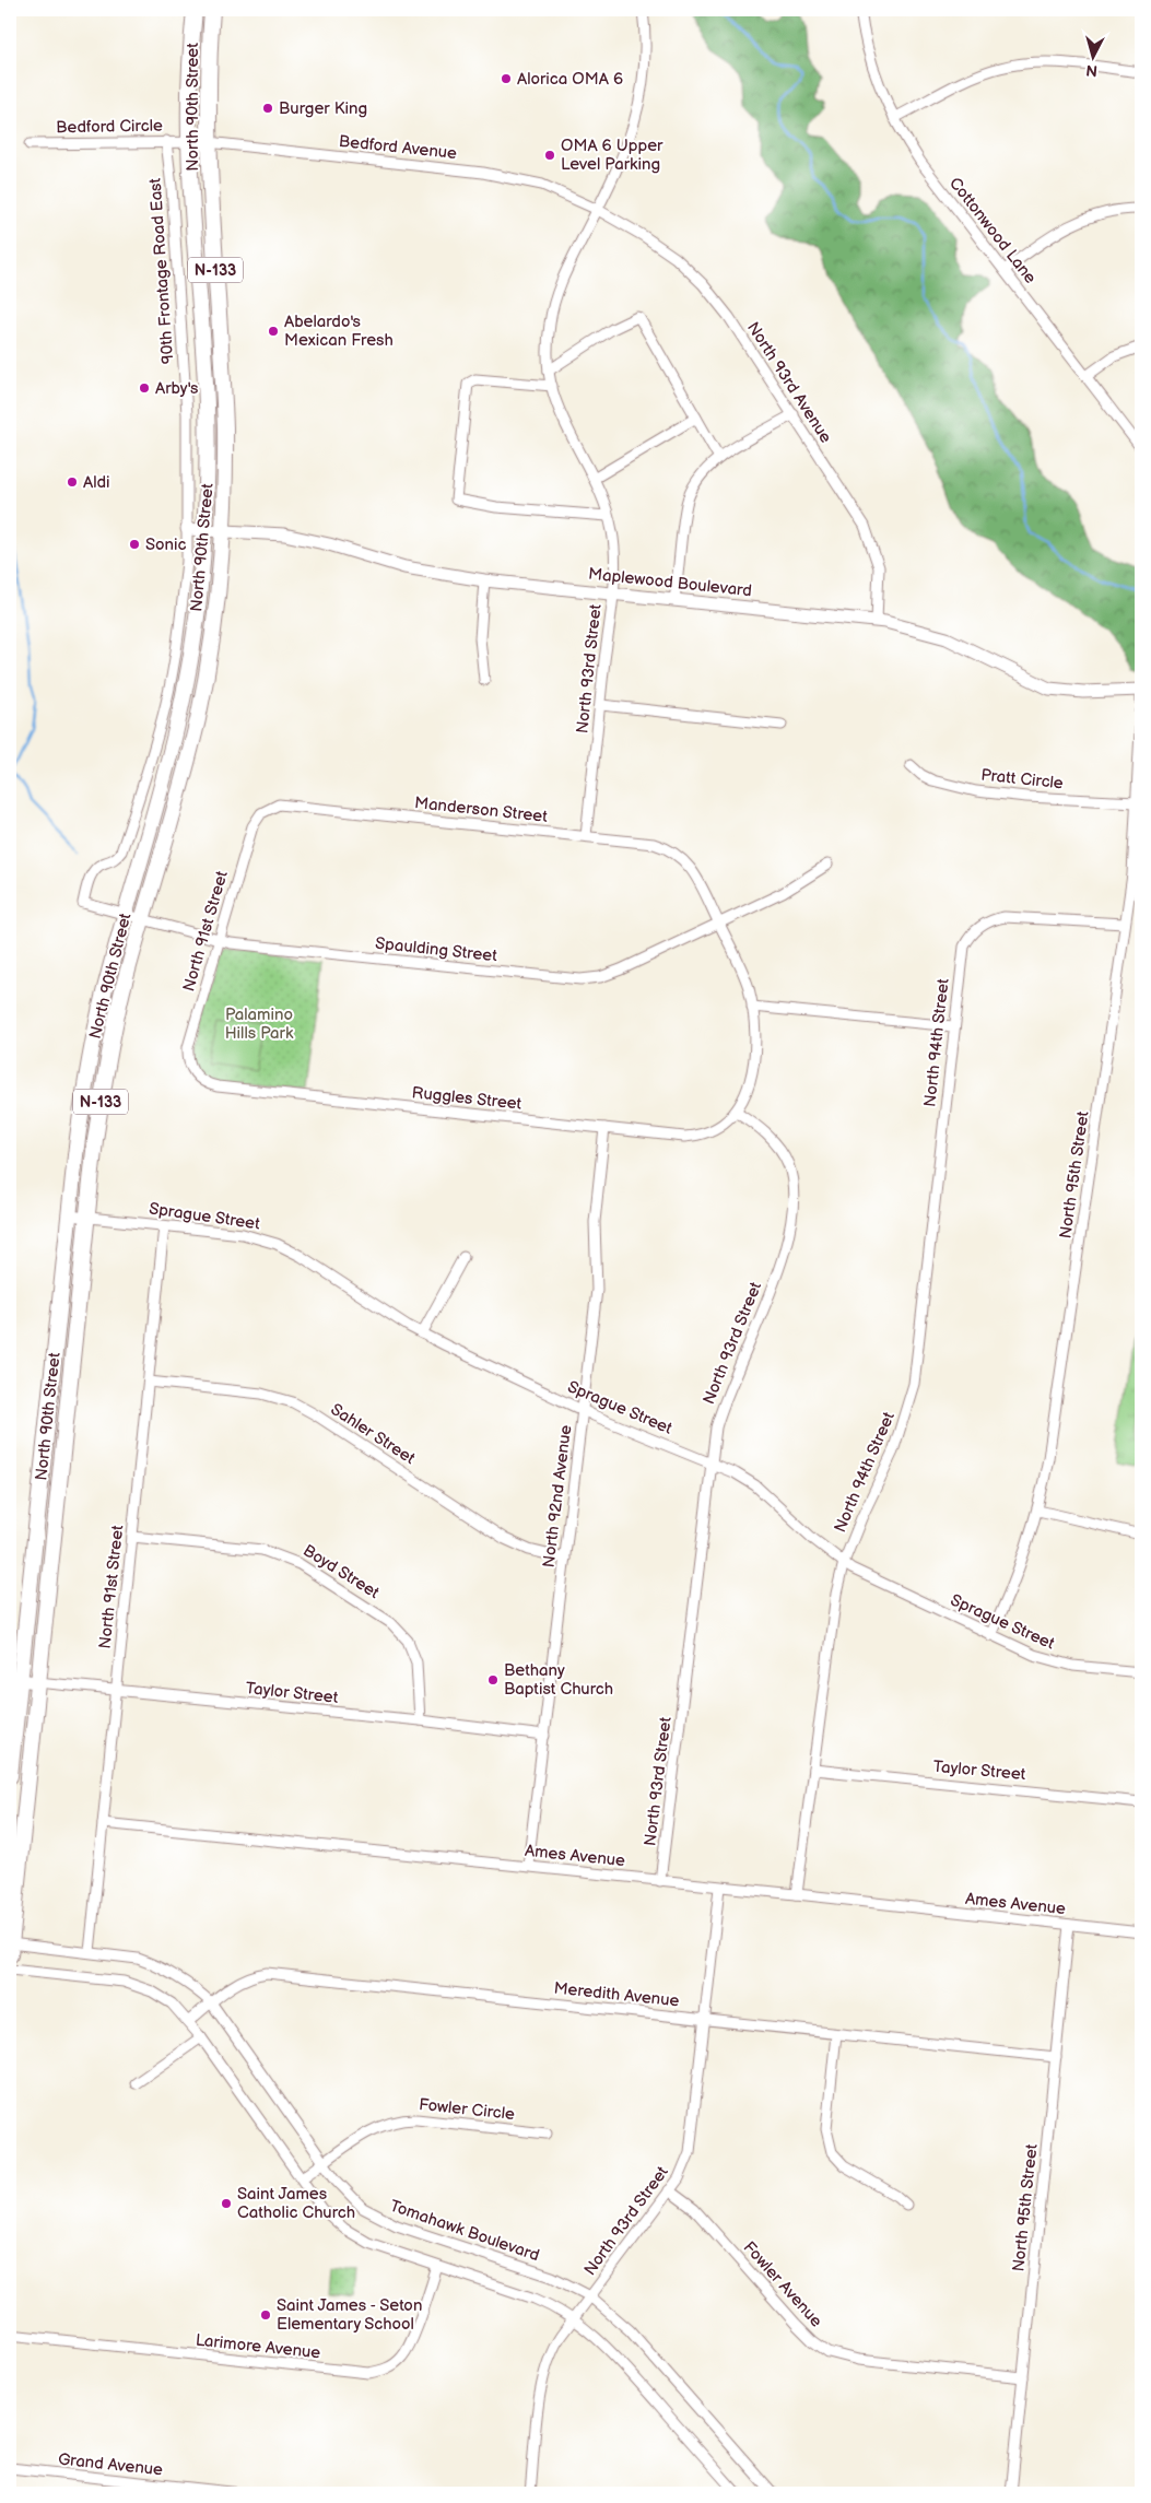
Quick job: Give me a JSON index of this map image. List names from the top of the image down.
{
  "streets": {
    "main road": ["North 90th Street", "N-133"],
    "street": [
      "Bedford Circle",
      "Bedford Avenue",
      "Cottonwood Lane",
      "90th Frontage Road East",
      "North 93rd Avenue",
      "Maplewood Boulevard",
      "North 93rd Street",
      "Pratt Circle",
      "Manderson Street",
      "North 91st Street",
      "Spaulding Street",
      "North 94th Street",
      "Ruggles Street",
      "North 95th Street",
      "Sprague Street",
      "Sahler Street",
      "North 92nd Avenue",
      "Boyd Street",
      "Taylor Street",
      "Ames Avenue",
      "Meredith Avenue",
      "Fowler Circle",
      "Tomahawk Boulevard",
      "Fowler Avenue",
      "Larimore Avenue",
      "Grand Avenue"
    ]
  },
  "crossings": [
    ["North 90th Street", "Bedford Circle"],
    ["North 90th Street", "Bedford Avenue"],
    ["North 90th Street", "90th Frontage Road East"],
    ["North 90th Street", "Maplewood Boulevard"],
    ["North 90th Street", "Spaulding Street"],
    ["North 90th Street", "Sprague Street"],
    ["North 90th Street", "Taylor Street"],
    ["North 90th Street", "Tomahawk Boulevard"],
    ["Bedford Circle", "Bedford Avenue"],
    ["Bedford Circle", "90th Frontage Road East"],
    ["Bedford Avenue", "North 93rd Avenue"],
    ["Bedford Avenue", "North 93rd Street"],
    ["90th Frontage Road East", "Maplewood Boulevard"],
    ["90th Frontage Road East", "Spaulding Street"],
    ["North 93rd Avenue", "Maplewood Boulevard"],
    ["North 93rd Avenue", "North 93rd Street"],
    ["Maplewood Boulevard", "North 93rd Street"],
    ["North 93rd Street", "Manderson Street"],
    ["North 93rd Street", "Ruggles Street"],
    ["North 93rd Street", "Sprague Street"],
    ["North 93rd Street", "Ames Avenue"],
    ["North 93rd Street", "Meredith Avenue"],
    ["North 93rd Street", "Tomahawk Boulevard"],
    ["North 93rd Street", "Fowler Avenue"],
    ["Pratt Circle", "North 95th Street"],
    ["Manderson Street", "North 91st Street"],
    ["Manderson Street", "Spaulding Street"],
    ["North 91st Street", "Spaulding Street"],
    ["North 91st Street", "Ruggles Street"],
    ["North 91st Street", "Sprague Street"],
    ["North 91st Street", "Sahler Street"],
    ["North 91st Street", "Boyd Street"],
    ["North 91st Street", "Taylor Street"],
    ["North 91st Street", "Ames Avenue"],
    ["North 91st Street", "Tomahawk Boulevard"],
    ["North 94th Street", "North 95th Street"],
    ["North 94th Street", "Sprague Street"],
    ["North 94th Street", "Taylor Street"],
    ["North 94th Street", "Ames Avenue"],
    ["Ruggles Street", "North 92nd Avenue"],
    ["North 95th Street", "Sprague Street"],
    ["North 95th Street", "Ames Avenue"],
    ["North 95th Street", "Meredith Avenue"],
    ["North 95th Street", "Fowler Avenue"],
    ["Sprague Street", "North 92nd Avenue"],
    ["Sahler Street", "North 92nd Avenue"],
    ["North 92nd Avenue", "Taylor Street"],
    ["North 92nd Avenue", "Ames Avenue"],
    ["Boyd Street", "Taylor Street"],
    ["Meredith Avenue", "Tomahawk Boulevard"],
    ["Fowler Circle", "Tomahawk Boulevard"]
  ],
  "parks": ["Palamino Hills Park"],
  "places": [
    "Alorica OMA 6",
    "Burger King",
    "OMA 6 Upper Level Parking",
    "Abelardo's Mexican Fresh",
    "Arby's",
    "Aldi",
    "Sonic",
    "Bethany Baptist Church",
    "Saint James Catholic Church",
    "Saint James - Seton Elementary School"
  ],
  "north": "bottom"
}
